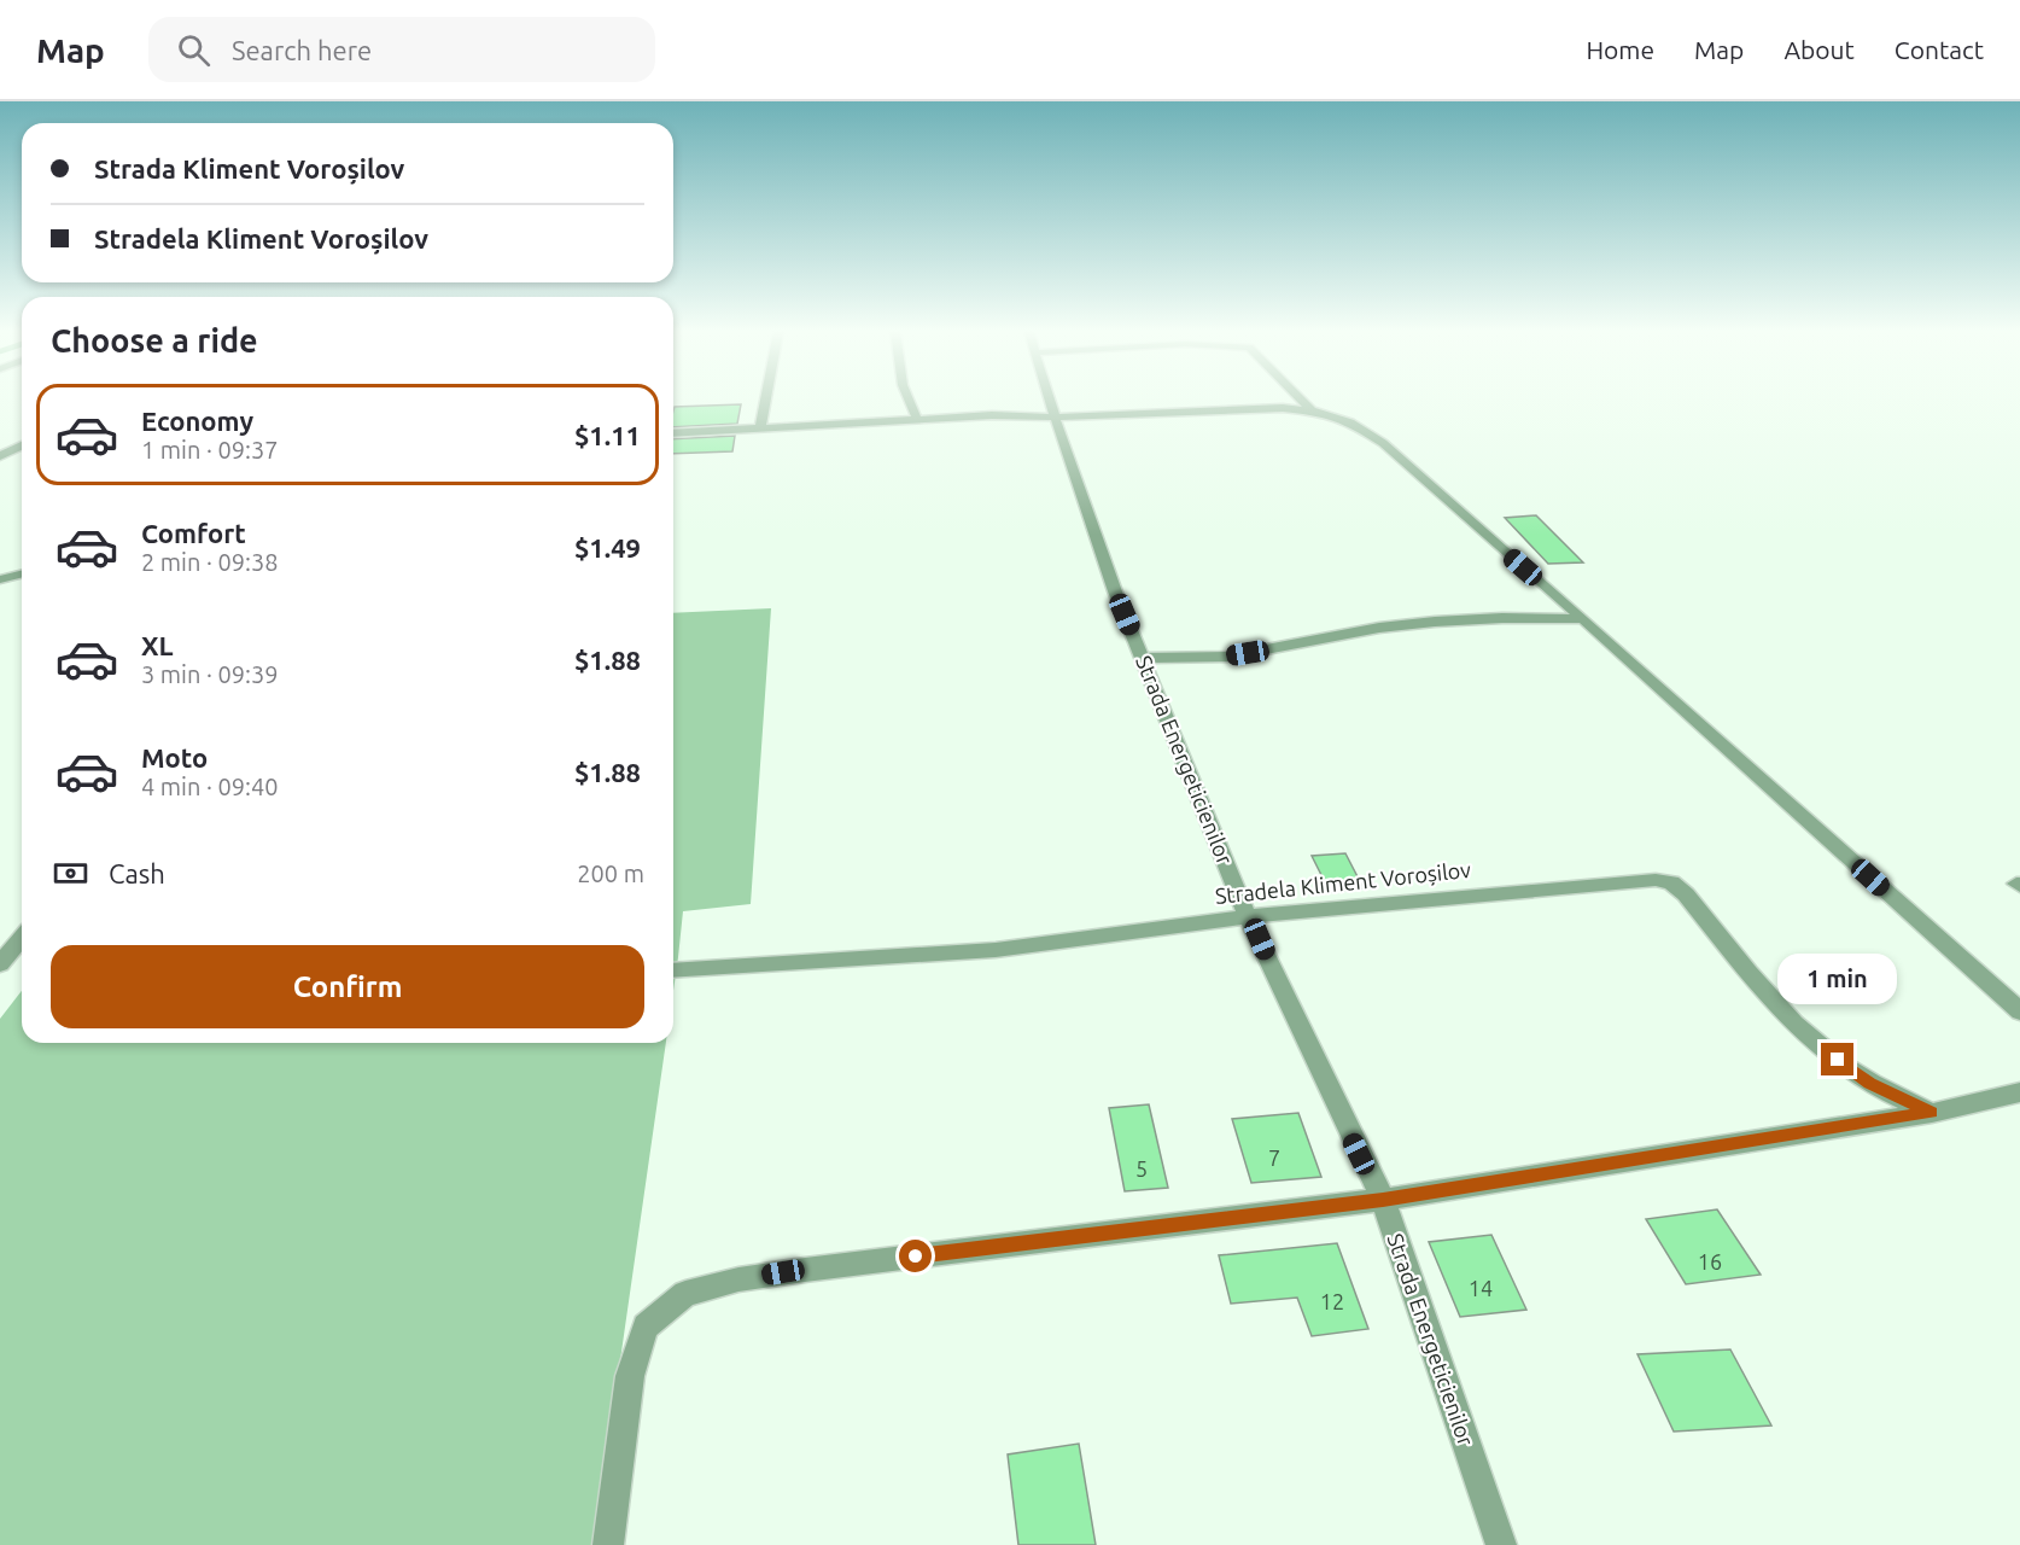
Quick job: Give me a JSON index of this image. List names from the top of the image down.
{
  "streets": {
    "street": ["Strada Energeticienilor", "Stradela Kliment Voroșilov"]
  },
  "crossings": [
    ["Strada Energeticienilor", "Stradela Kliment Voroșilov"]
  ],
  "house_numbers": [
    "7",
    "5",
    "16",
    "14",
    "12"
  ],
  "page": {
    "header": "Map",
    "search": "Search here",
    "nav": [
      "Home",
      "Map",
      "About",
      "Contact"
    ],
    "banner": ["Strada Kliment Voroșilov", "Stradela Kliment Voroșilov"],
    "heading": "Choose a ride",
    "list": [
      {
        "name": "Economy",
        "note": "1 min · 09:37",
        "value": "$1.11"
      },
      {
        "name": "Comfort",
        "note": "2 min · 09:38",
        "value": "$1.49"
      },
      {
        "name": "XL",
        "note": "3 min · 09:39",
        "value": "$1.88"
      },
      {
        "name": "Moto",
        "note": "4 min · 09:40",
        "value": "$1.88"
      }
    ],
    "pay": ["Cash", "200 m"],
    "buttons": "Confirm",
    "bubble": "1 min"
  }
}
